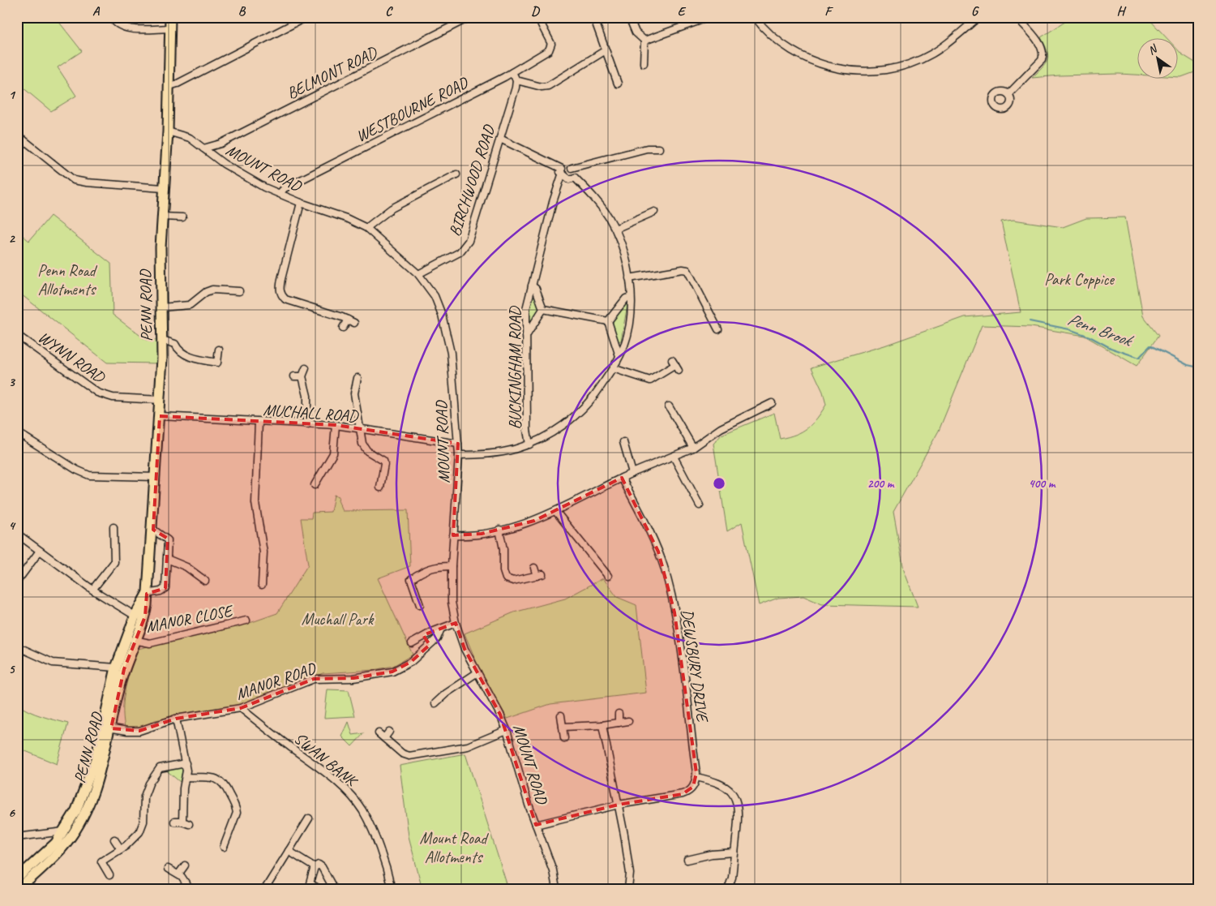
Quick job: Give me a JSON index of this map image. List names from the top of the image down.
{
  "streets": {
    "highway": ["PENN ROAD"],
    "street": [
      "BELMONT ROAD",
      "WESTBOURNE ROAD",
      "MOUNT ROAD",
      "BIRCHWOOD ROAD",
      "WYNN ROAD",
      "BUCKINGHAM ROAD",
      "MUCHALL ROAD",
      "MANOR CLOSE",
      "DEWSBURY DRIVE",
      "MANOR ROAD",
      "SWAN BANK"
    ]
  },
  "crossings": [
    ["BELMONT ROAD", "MOUNT ROAD"],
    ["WESTBOURNE ROAD", "MOUNT ROAD"],
    ["MOUNT ROAD", "BIRCHWOOD ROAD"],
    ["MOUNT ROAD", "PENN ROAD"],
    ["MOUNT ROAD", "MUCHALL ROAD"],
    ["PENN ROAD", "WYNN ROAD"],
    ["PENN ROAD", "MUCHALL ROAD"],
    ["PENN ROAD", "MANOR CLOSE"],
    ["PENN ROAD", "MANOR ROAD"],
    ["MANOR ROAD", "SWAN BANK"]
  ],
  "water": ["Penn Brook"],
  "parks": [
    "Penn Road Allotments",
    "Park Coppice",
    "Muchall Park",
    "Mount Road Allotments"
  ],
  "north": "top left",
  "grid": {
    "columns": [
      "A",
      "B",
      "C",
      "D",
      "E",
      "F",
      "G",
      "H"
    ],
    "rows": [
      "1",
      "2",
      "3",
      "4",
      "5",
      "6"
    ]
  },
  "rings": ["200 m", "400 m"]
}
